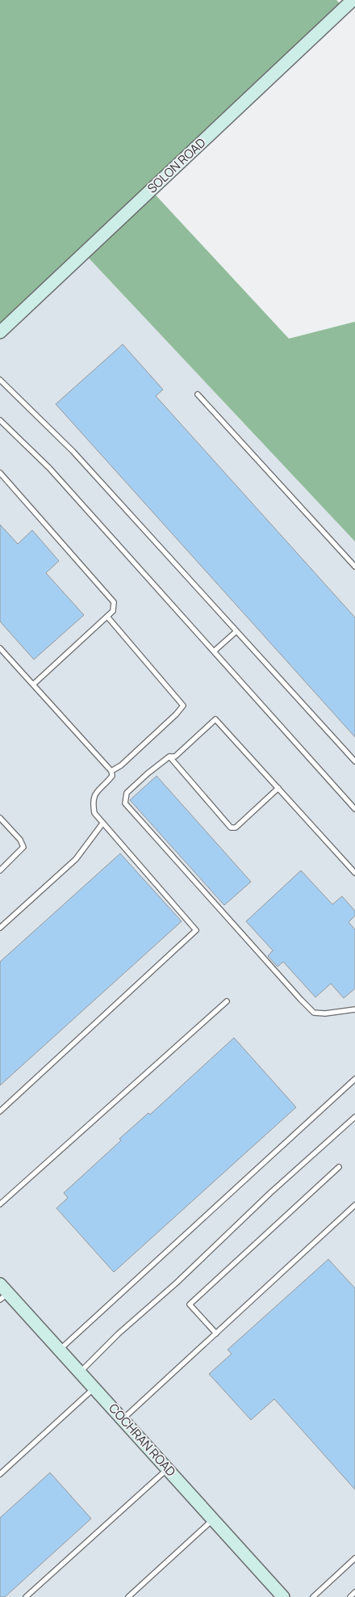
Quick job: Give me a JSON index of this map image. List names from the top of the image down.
{
  "streets": {
    "street": ["SOLON ROAD", "COCHRAN ROAD"]
  }
}
